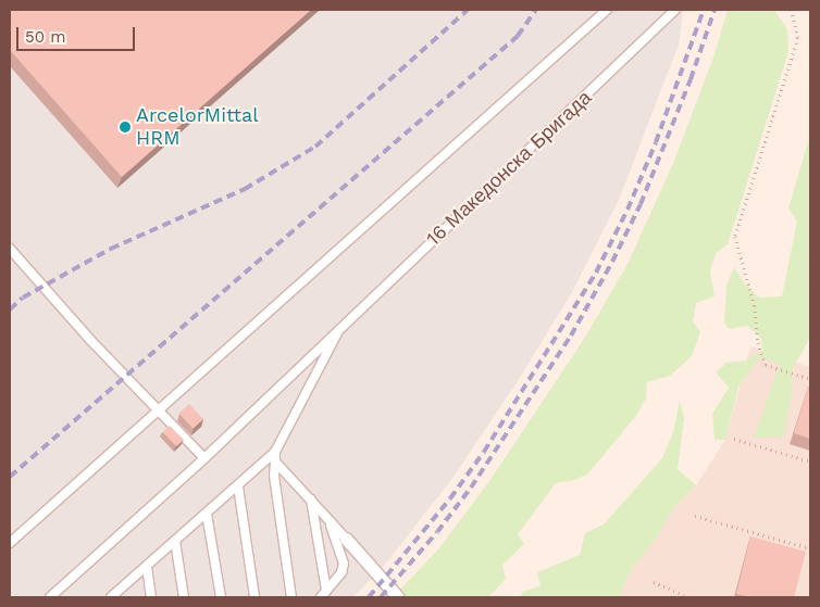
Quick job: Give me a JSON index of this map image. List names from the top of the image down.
{
  "streets": {
    "lane": ["16 Македонска Бригада"]
  },
  "places": ["ArcelorMittal HRM"],
  "scale_bar": "50 m"
}
